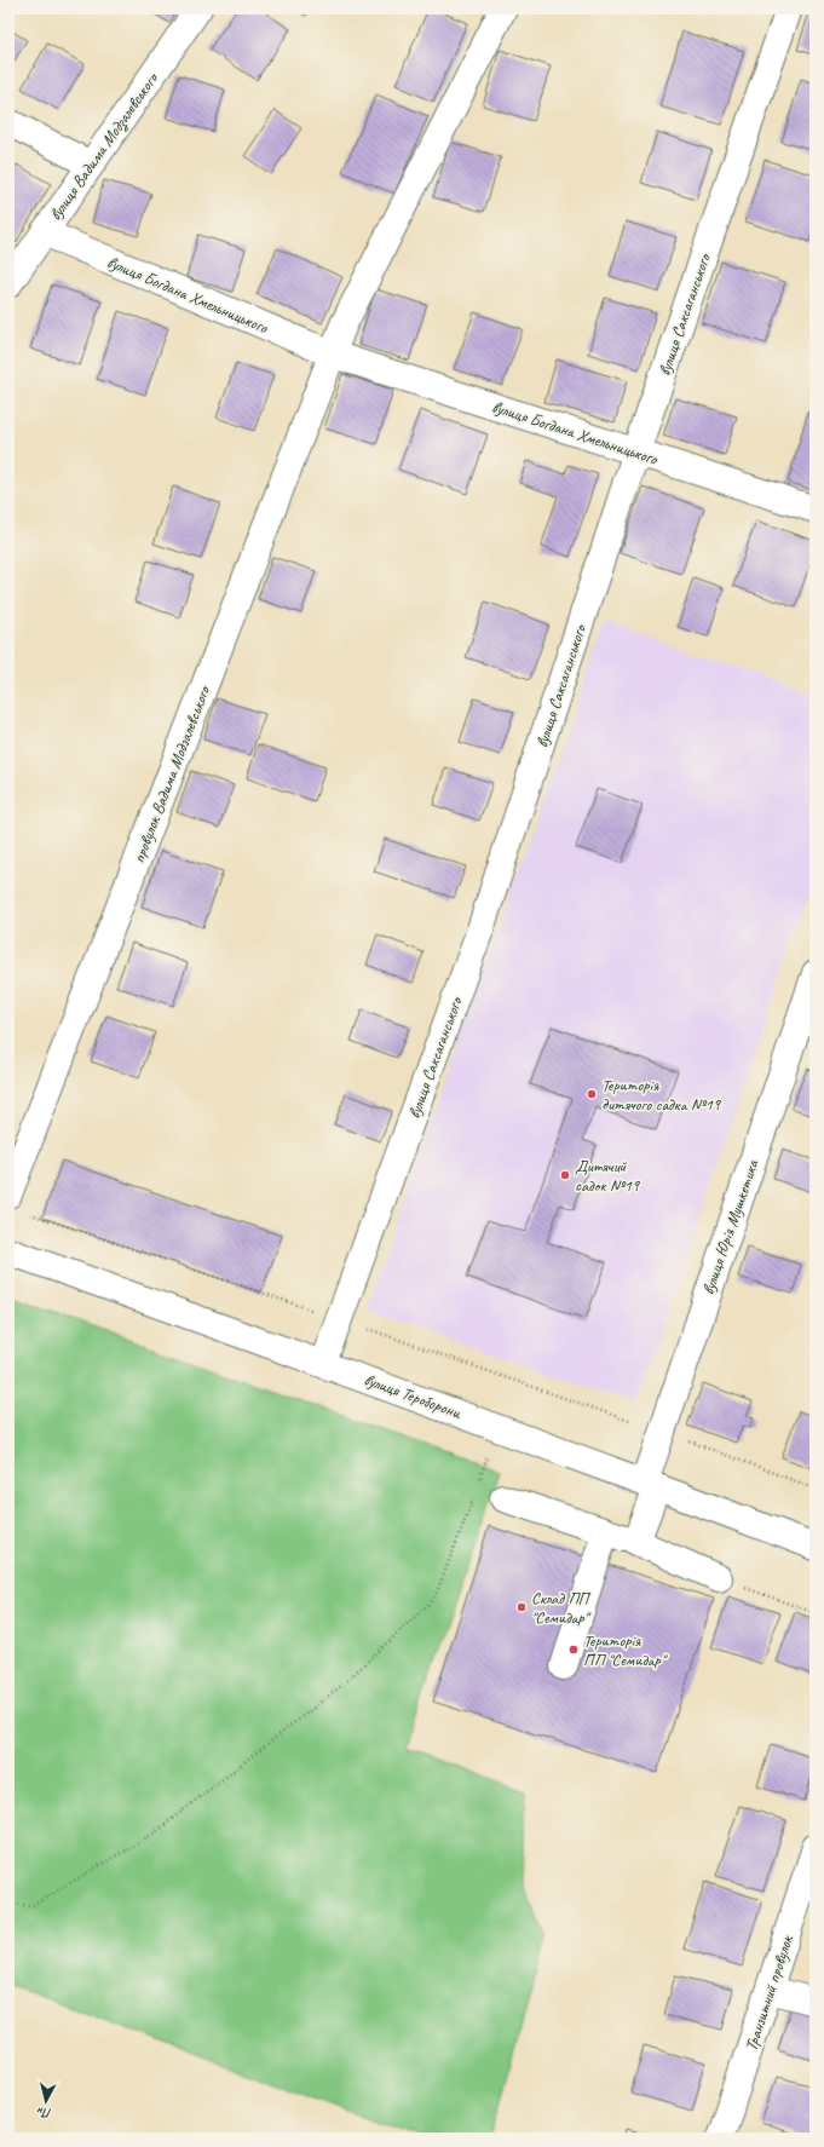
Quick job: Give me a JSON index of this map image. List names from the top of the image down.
{
  "streets": {
    "street": [
      "вулиця Вадима Модзалевського",
      "вулиця Богдана Хмельницького",
      "вулиця Саксаганського",
      "провулок Вадима Модзалевського",
      "вулиця Юрія Мушкетика",
      "вулиця Тероборони",
      "Транзитний провулок"
    ]
  },
  "crossings": [
    ["вулиця Вадима Модзалевського", "вулиця Богдана Хмельницького"],
    ["вулиця Богдана Хмельницького", "вулиця Саксаганського"],
    ["вулиця Богдана Хмельницького", "провулок Вадима Модзалевського"],
    ["вулиця Саксаганського", "вулиця Тероборони"],
    ["вулиця Юрія Мушкетика", "вулиця Тероборони"]
  ],
  "places": [
    "Територія дитячого садка №19",
    "Дитячий садок №19",
    "Склад ПП \"Семидар\"",
    "Територія ПП \"Семидар\""
  ],
  "north": "bottom"
}
